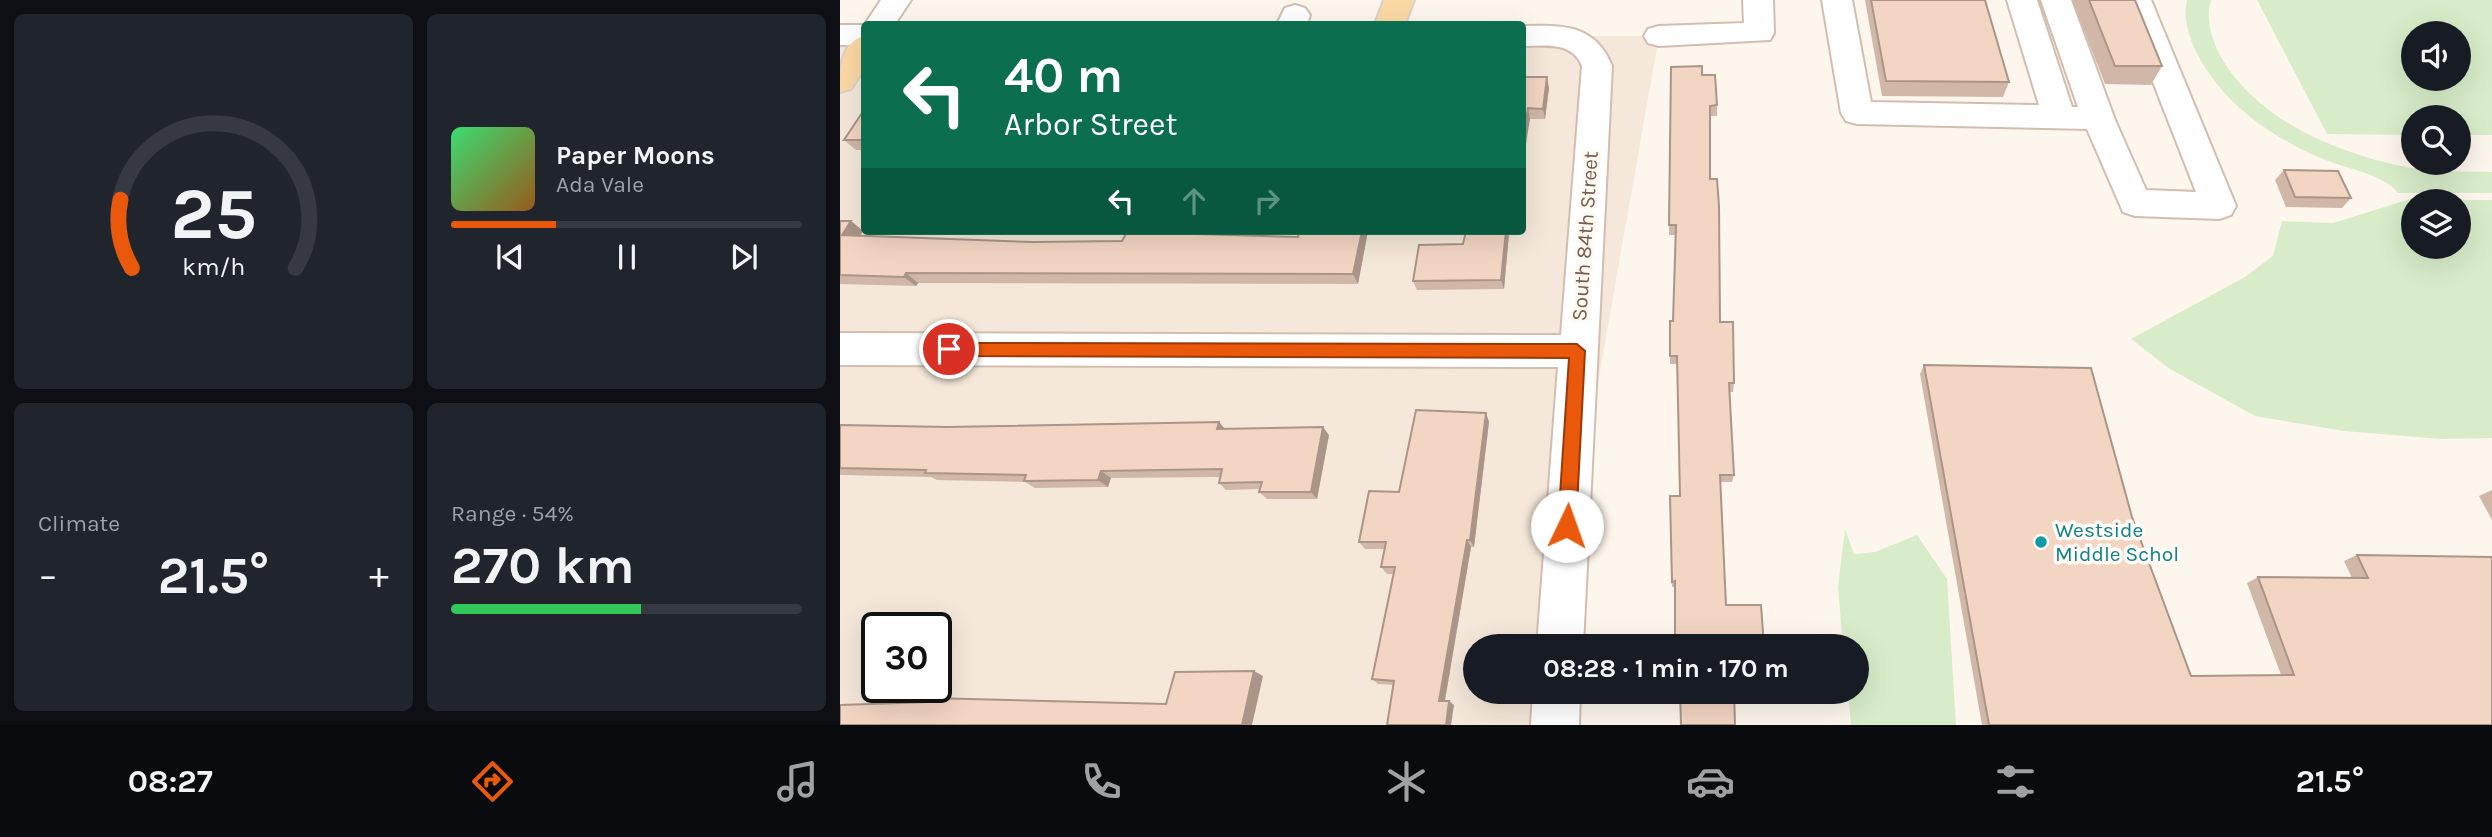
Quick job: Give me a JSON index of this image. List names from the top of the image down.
{
  "streets": {
    "street": ["South 84th Street"]
  },
  "places": ["Westside Middle Schol"],
  "page": {
    "turn": ["40 m", "Arbor Street"],
    "song": ["Paper Moons", "Ada Vale"],
    "tile": [
      "Climate",
      ["Range · 54%", "270 km"]
    ],
    "heat": ["−", "21.5°", "+"],
    "limit": "30",
    "trip": "08:28 · 1 min · 170 m",
    "tabs": ["08:27", "21.5°"],
    "gauge": ["25", "km/h"]
  }
}
